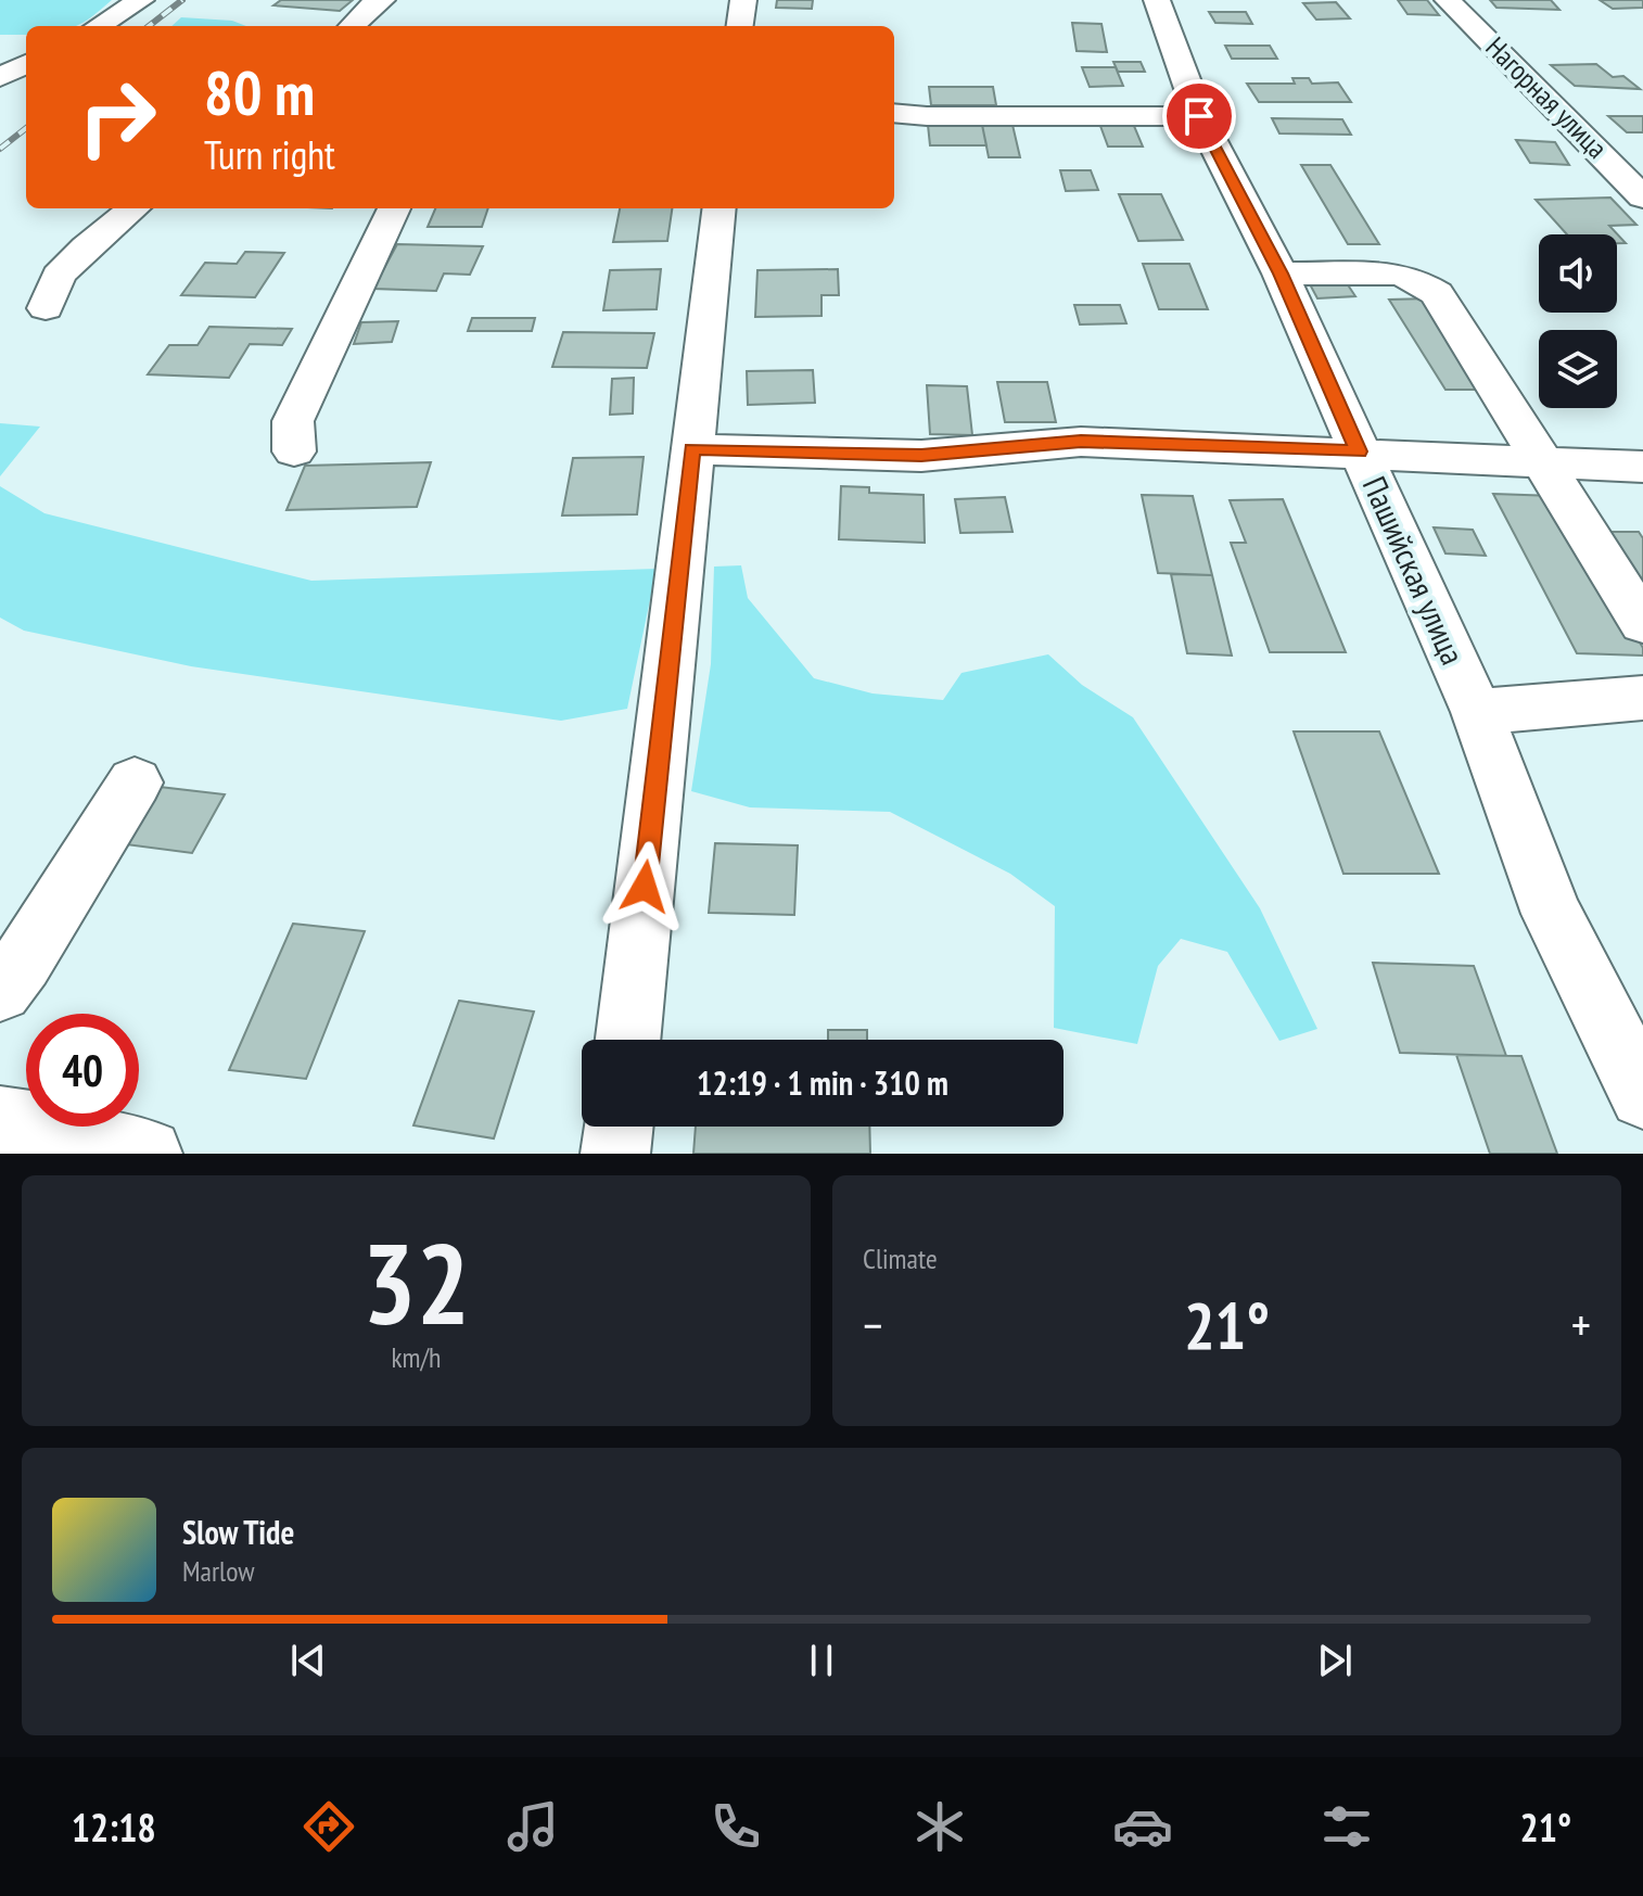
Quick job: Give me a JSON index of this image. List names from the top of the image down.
{
  "streets": {
    "street": ["Нагорная улица", "Пашийская улица"]
  },
  "page": {
    "turn": ["80 m", "Turn right"],
    "limit": "40",
    "trip": "12:19 · 1 min · 310 m",
    "tile": [
      ["32", "km/h"],
      "Climate"
    ],
    "heat": ["−", "21°", "+"],
    "song": ["Slow Tide", "Marlow"],
    "tabs": ["12:18", "21°"]
  }
}
